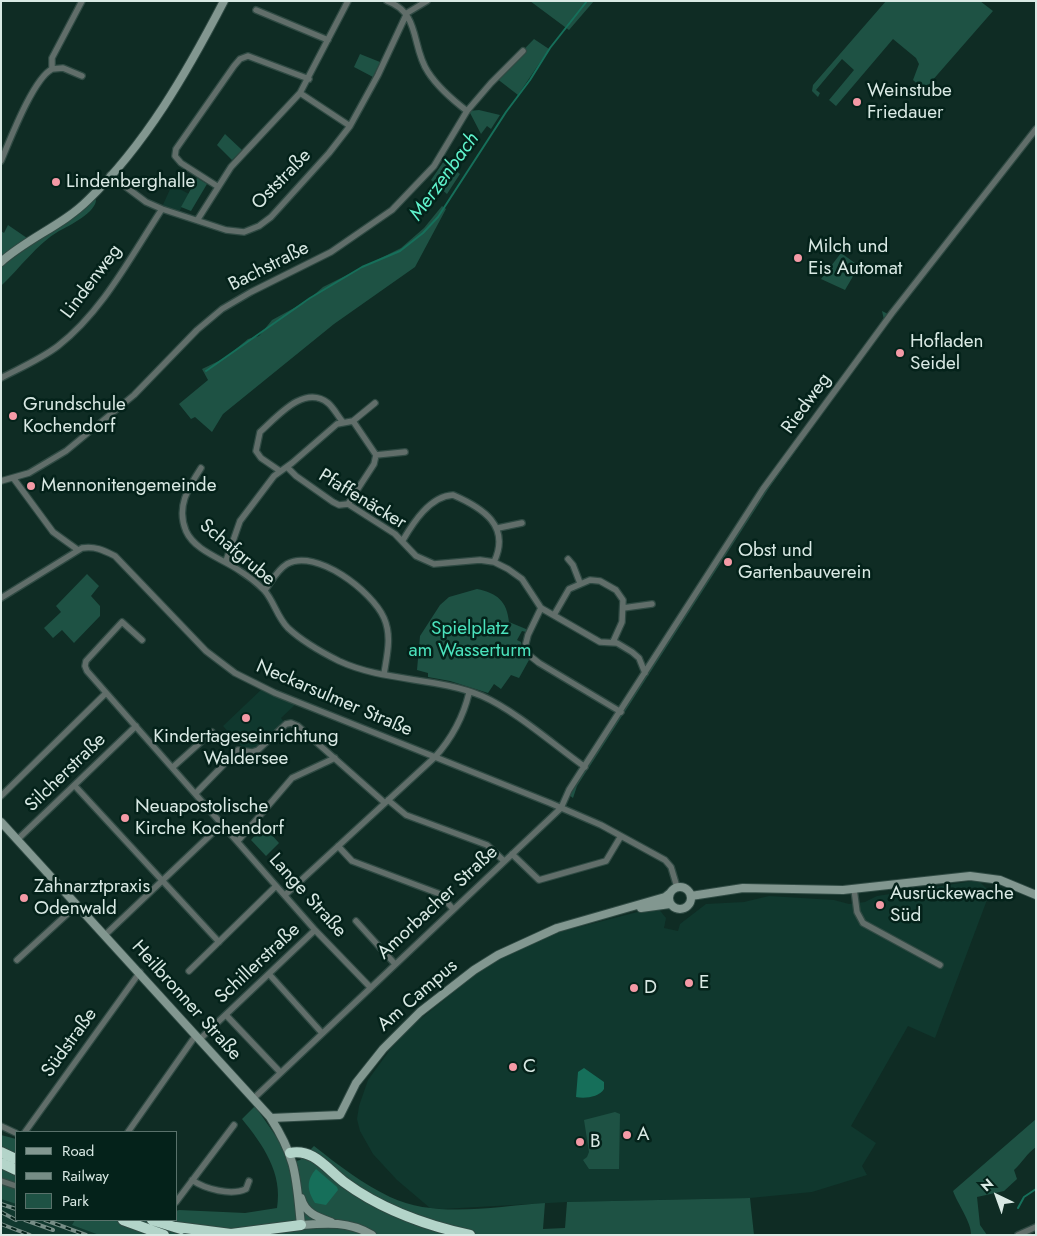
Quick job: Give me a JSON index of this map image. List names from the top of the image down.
{
  "streets": {
    "main road": ["Am Campus", "Heilbronner Straße"],
    "street": [
      "Oststraße",
      "Bachstraße",
      "Lindenweg",
      "Riedweg",
      "Pfaffenäcker",
      "Schafgrube",
      "Neckarsulmer Straße",
      "Silcherstraße",
      "Lange Straße",
      "Amorbacher Straße",
      "Schillerstraße",
      "Südstraße"
    ]
  },
  "crossings": [
    ["Oststraße", "Lindenweg"],
    ["Riedweg", "Pfaffenäcker"],
    ["Riedweg", "Amorbacher Straße"],
    ["Schafgrube", "Amorbacher Straße"],
    ["Neckarsulmer Straße", "Amorbacher Straße"],
    ["Neckarsulmer Straße", "Am Campus"],
    ["Silcherstraße", "Lange Straße"],
    ["Silcherstraße", "Heilbronner Straße"],
    ["Lange Straße", "Amorbacher Straße"],
    ["Lange Straße", "Schillerstraße"],
    ["Amorbacher Straße", "Heilbronner Straße"],
    ["Schillerstraße", "Heilbronner Straße"],
    ["Am Campus", "Heilbronner Straße"],
    ["Heilbronner Straße", "Südstraße"]
  ],
  "water": ["Merzenbach"],
  "parks": ["Spielplatz am Wasserturm"],
  "places": [
    "Weinstube Friedauer",
    "Lindenberghalle",
    "Milch und Eis Automat",
    "Hofladen Seidel",
    "Grundschule Kochendorf",
    "Mennonitengemeinde",
    "Obst und Gartenbauverein",
    "Kindertageseinrichtung Waldersee",
    "Neuapostolische Kirche Kochendorf",
    "Zahnarztpraxis Odenwald",
    "Ausrückewache Süd",
    "E",
    "D",
    "C",
    "A",
    "B"
  ],
  "legend": ["Road", "Railway", "Park"],
  "north": "top left"
}
